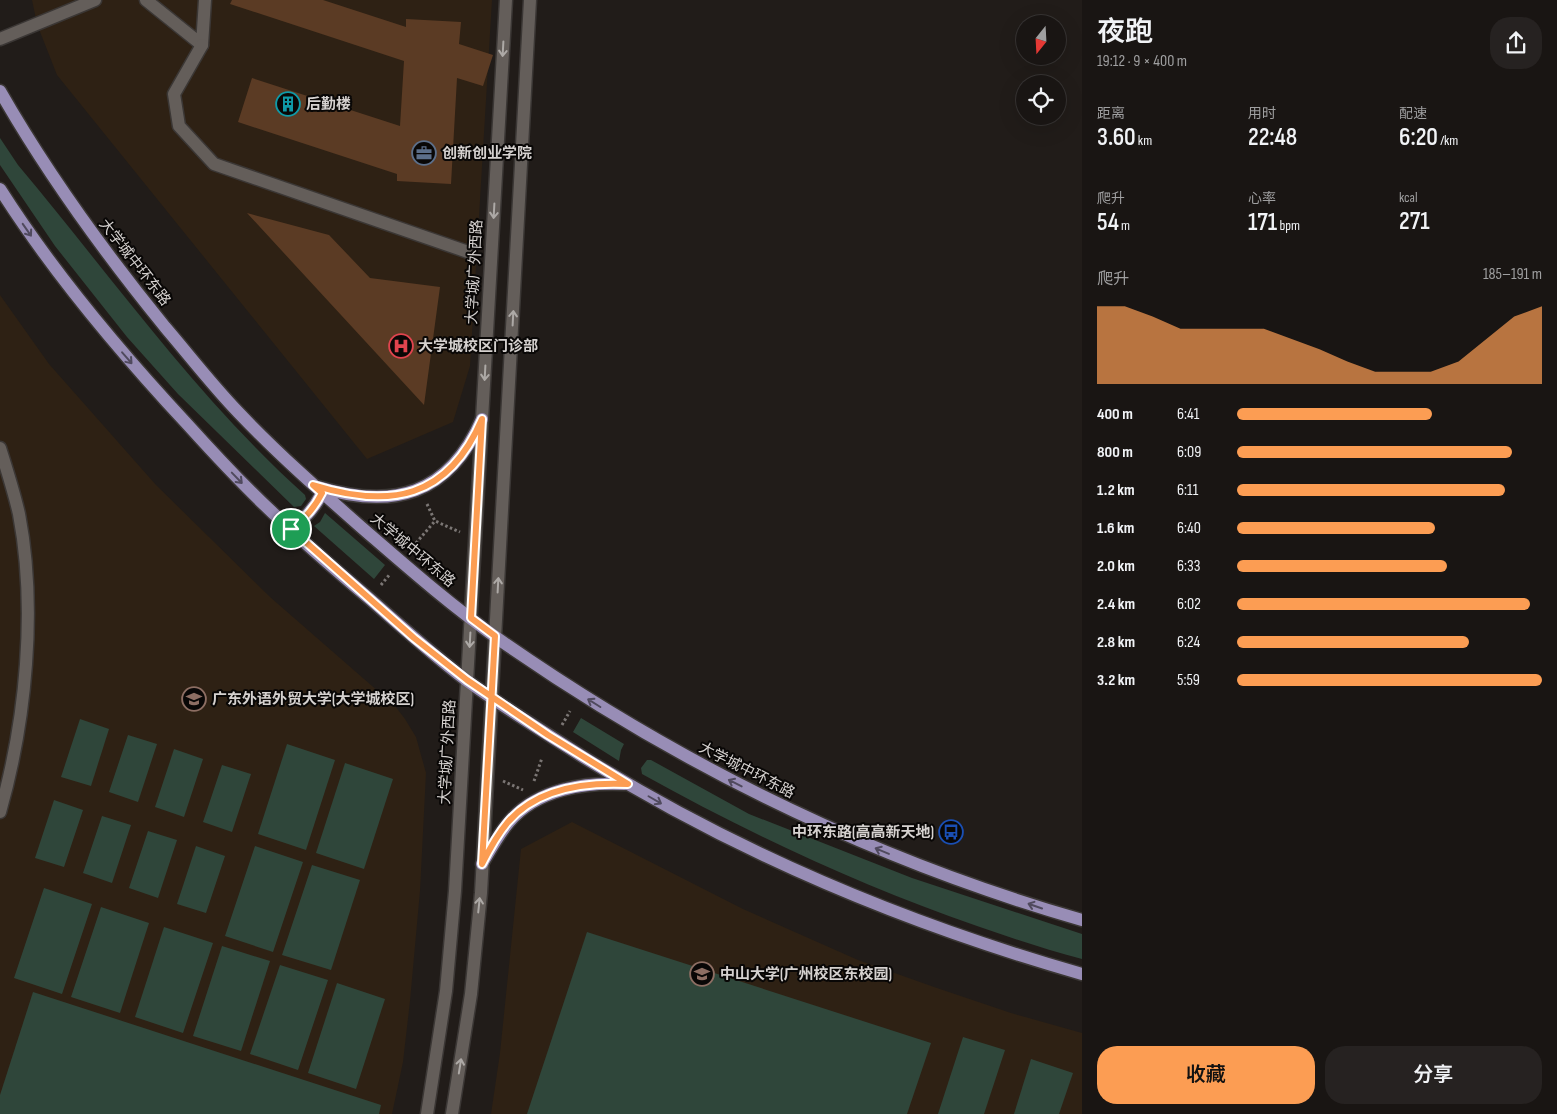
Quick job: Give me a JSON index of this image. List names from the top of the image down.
{
  "streets": {
    "main road": ["大学城中环东路", "大学城广外西路"]
  },
  "crossings": [
    ["大学城中环东路", "大学城广外西路"]
  ],
  "places": {
    "building": ["后勤楼"],
    "office": ["创新创业学院"],
    "hospital": ["大学城校区门诊部"],
    "school or university": ["广东外语外贸大学(大学城校区)", "中山大学(广州校区东校园)"],
    "bus stop": ["中环东路(高高新天地)"]
  },
  "north": "bottom",
  "page": {
    "heading": ["夜跑", "19:12 · 9 × 400 m"],
    "stats": [
      ["距离", "3.60 km"],
      ["用时", "22:48"],
      ["配速", "6:20 /km"],
      ["爬升", "54 m"],
      ["心率", "171 bpm"],
      ["kcal", "271"]
    ],
    "chart": ["爬升", "185–191 m"],
    "list": [
      {
        "name": "400 m",
        "note": "6:41"
      },
      {
        "name": "800 m",
        "note": "6:09"
      },
      {
        "name": "1.2 km",
        "note": "6:11"
      },
      {
        "name": "1.6 km",
        "note": "6:40"
      },
      {
        "name": "2.0 km",
        "note": "6:33"
      },
      {
        "name": "2.4 km",
        "note": "6:02"
      },
      {
        "name": "2.8 km",
        "note": "6:24"
      },
      {
        "name": "3.2 km",
        "note": "5:59"
      }
    ],
    "buttons": ["收藏", "分享"]
  }
}
